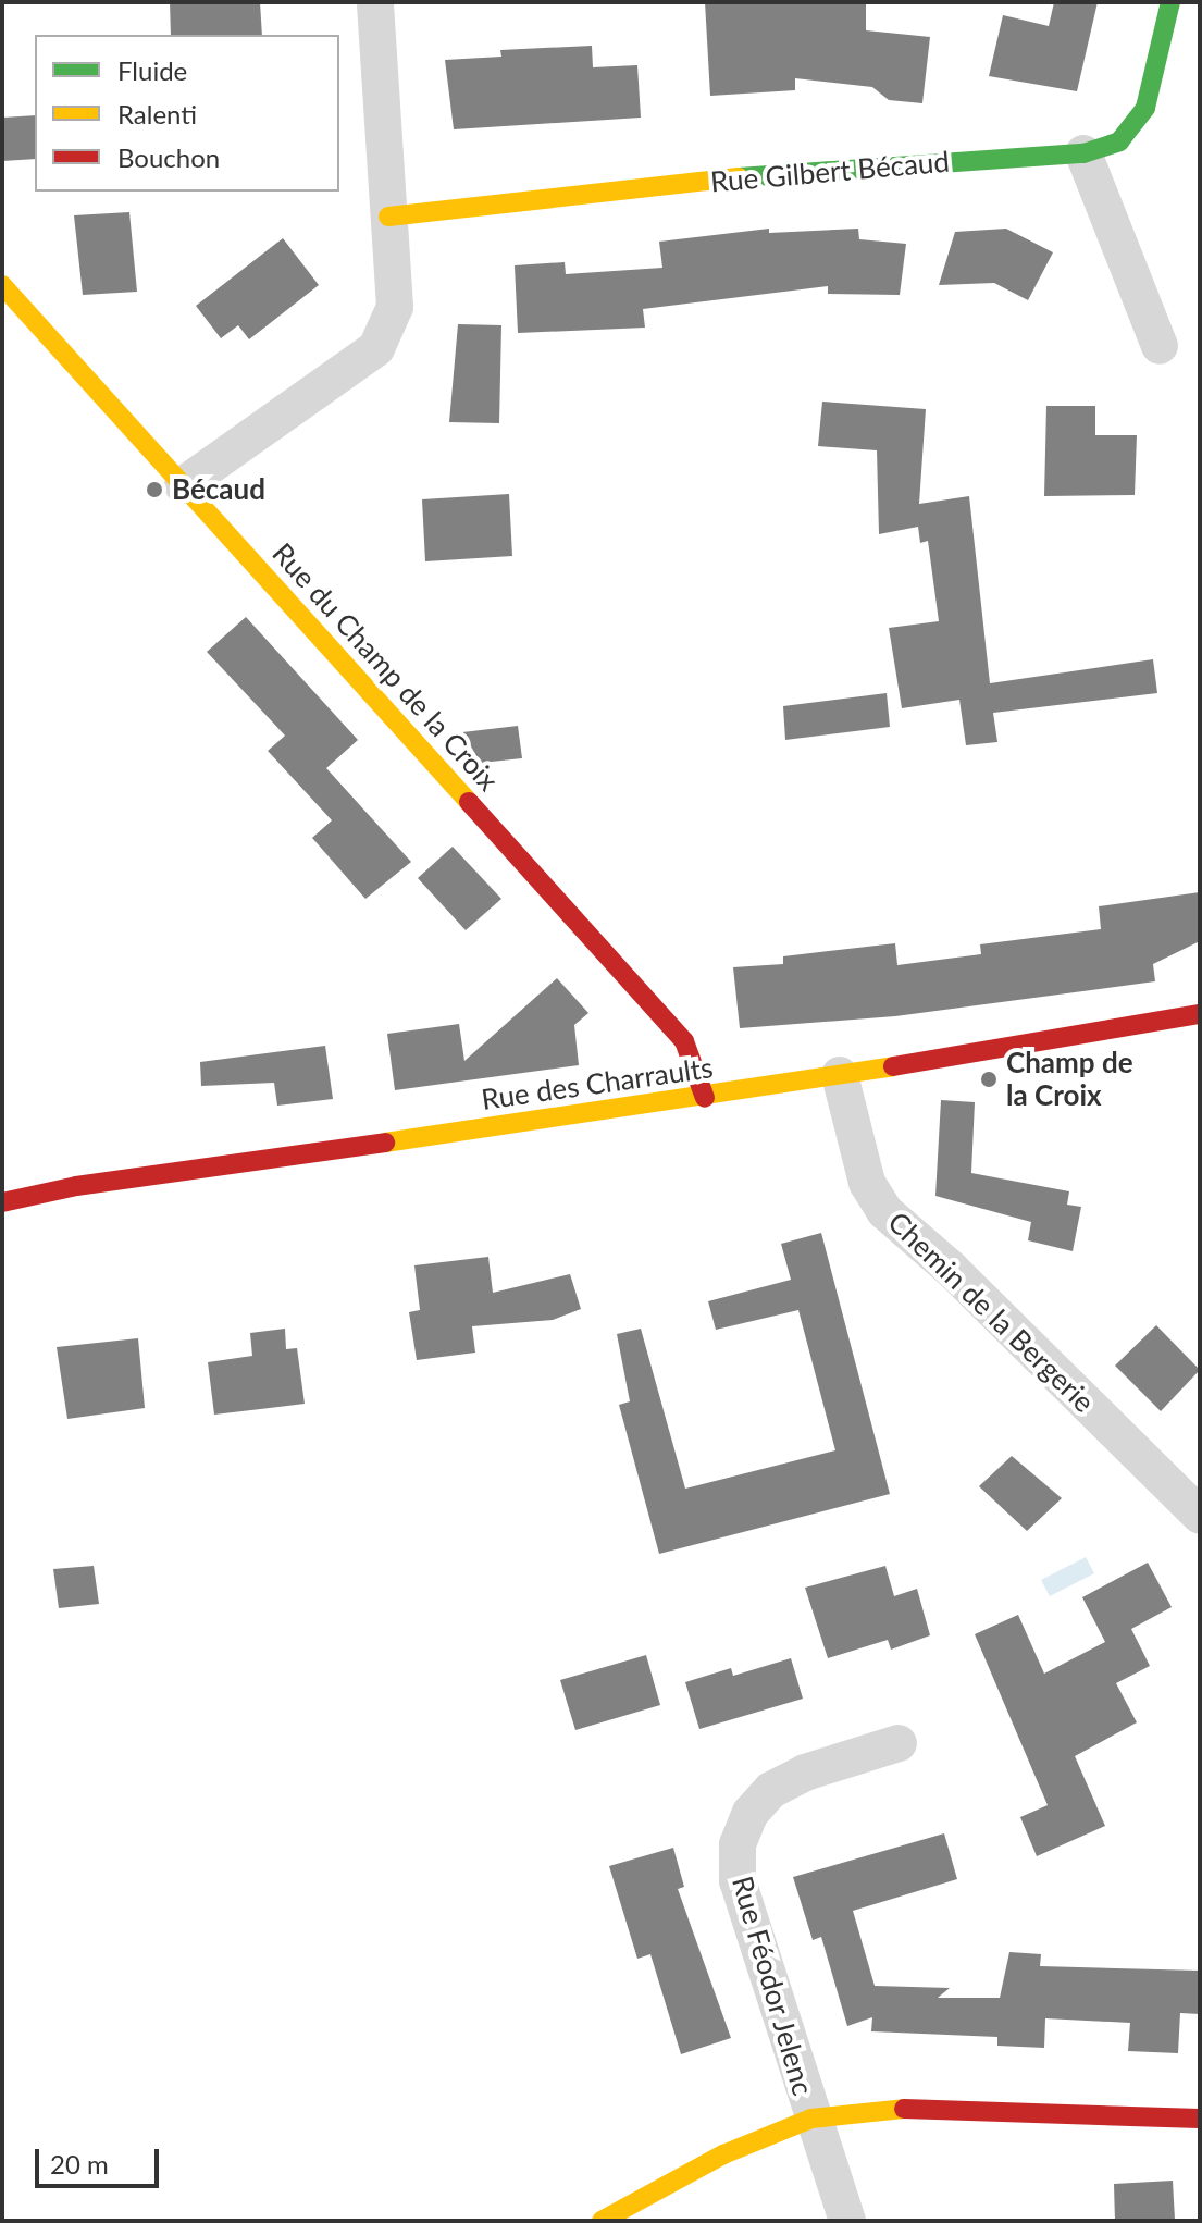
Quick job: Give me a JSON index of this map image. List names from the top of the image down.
{
  "streets": {
    "street": [
      "Rue Gilbert Bécaud",
      "Rue du Champ de la Croix",
      "Rue des Charraults",
      "Chemin de la Bergerie",
      "Rue Féodor Jelenc"
    ]
  },
  "crossings": [
    ["Rue du Champ de la Croix", "Rue des Charraults"],
    ["Rue des Charraults", "Chemin de la Bergerie"]
  ],
  "places": ["Bécaud", "Champ de la Croix"],
  "legend": ["Fluide", "Ralenti", "Bouchon"],
  "scale_bar": "20 m"
}
